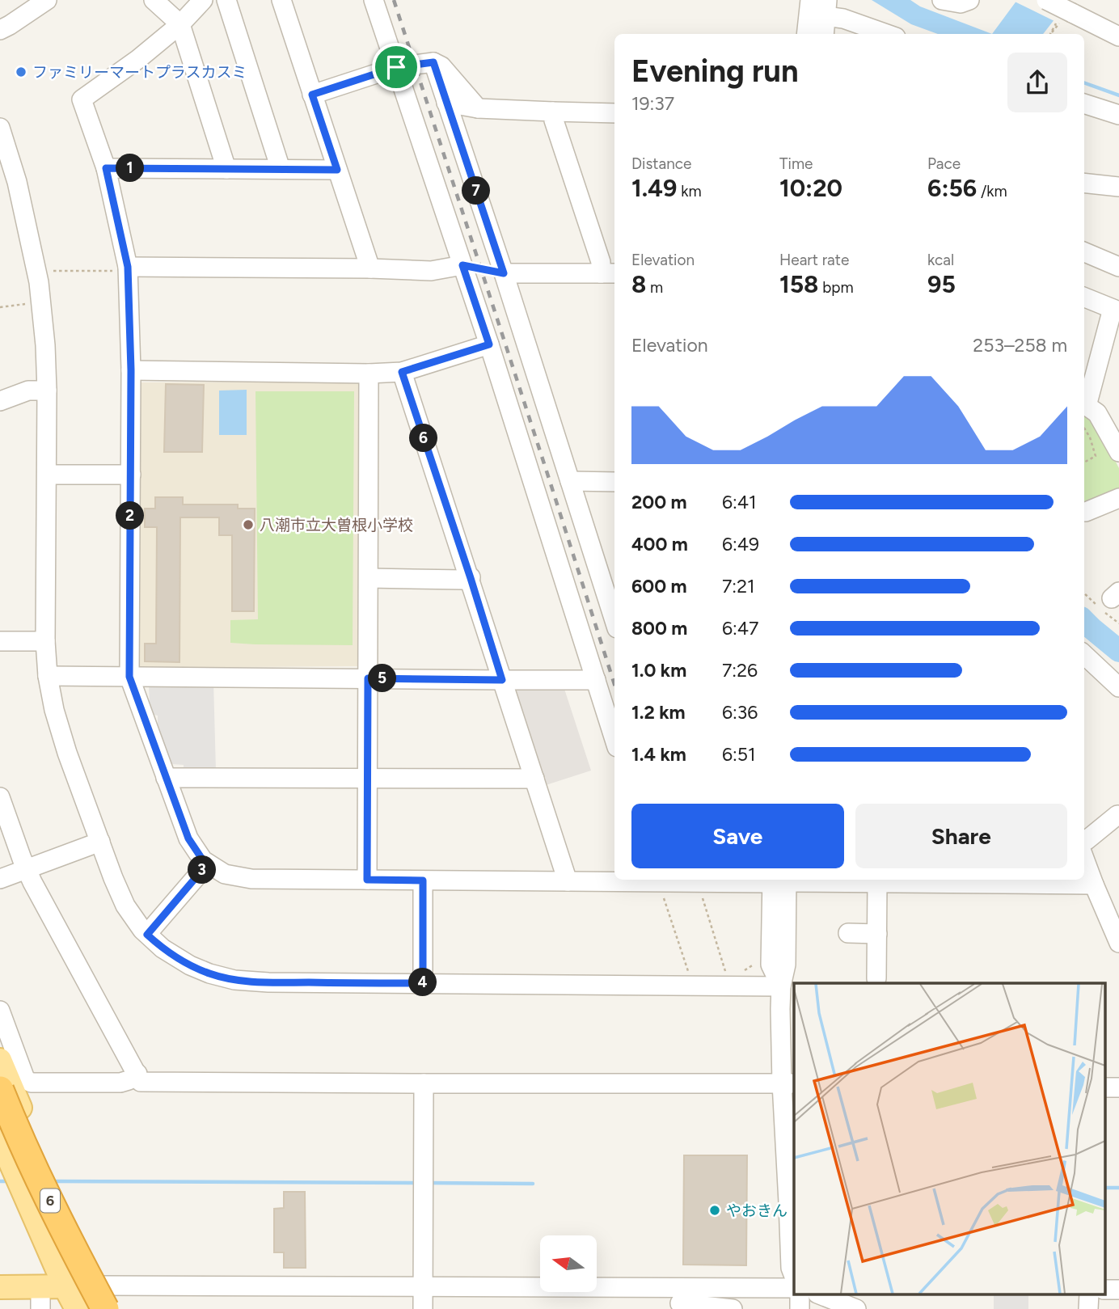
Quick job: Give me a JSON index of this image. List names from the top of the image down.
{
  "streets": {
    "highway": ["6"]
  },
  "places": ["ファミリーマートプラスカスミ", "八潮市立大曽根小学校", "やおきん"],
  "north": "left",
  "page": {
    "heading": ["Evening run", "19:37"],
    "stats": [
      ["Distance", "1.49 km"],
      ["Time", "10:20"],
      ["Pace", "6:56 /km"],
      ["Elevation", "8 m"],
      ["Heart rate", "158 bpm"],
      ["kcal", "95"]
    ],
    "pins": [
      "1",
      "7",
      "6",
      "2",
      "5",
      "3",
      "4"
    ],
    "chart": ["Elevation", "253–258 m"],
    "list": [
      {
        "name": "200 m",
        "note": "6:41"
      },
      {
        "name": "400 m",
        "note": "6:49"
      },
      {
        "name": "600 m",
        "note": "7:21"
      },
      {
        "name": "800 m",
        "note": "6:47"
      },
      {
        "name": "1.0 km",
        "note": "7:26"
      },
      {
        "name": "1.2 km",
        "note": "6:36"
      },
      {
        "name": "1.4 km",
        "note": "6:51"
      }
    ],
    "buttons": ["Save", "Share"]
  }
}
